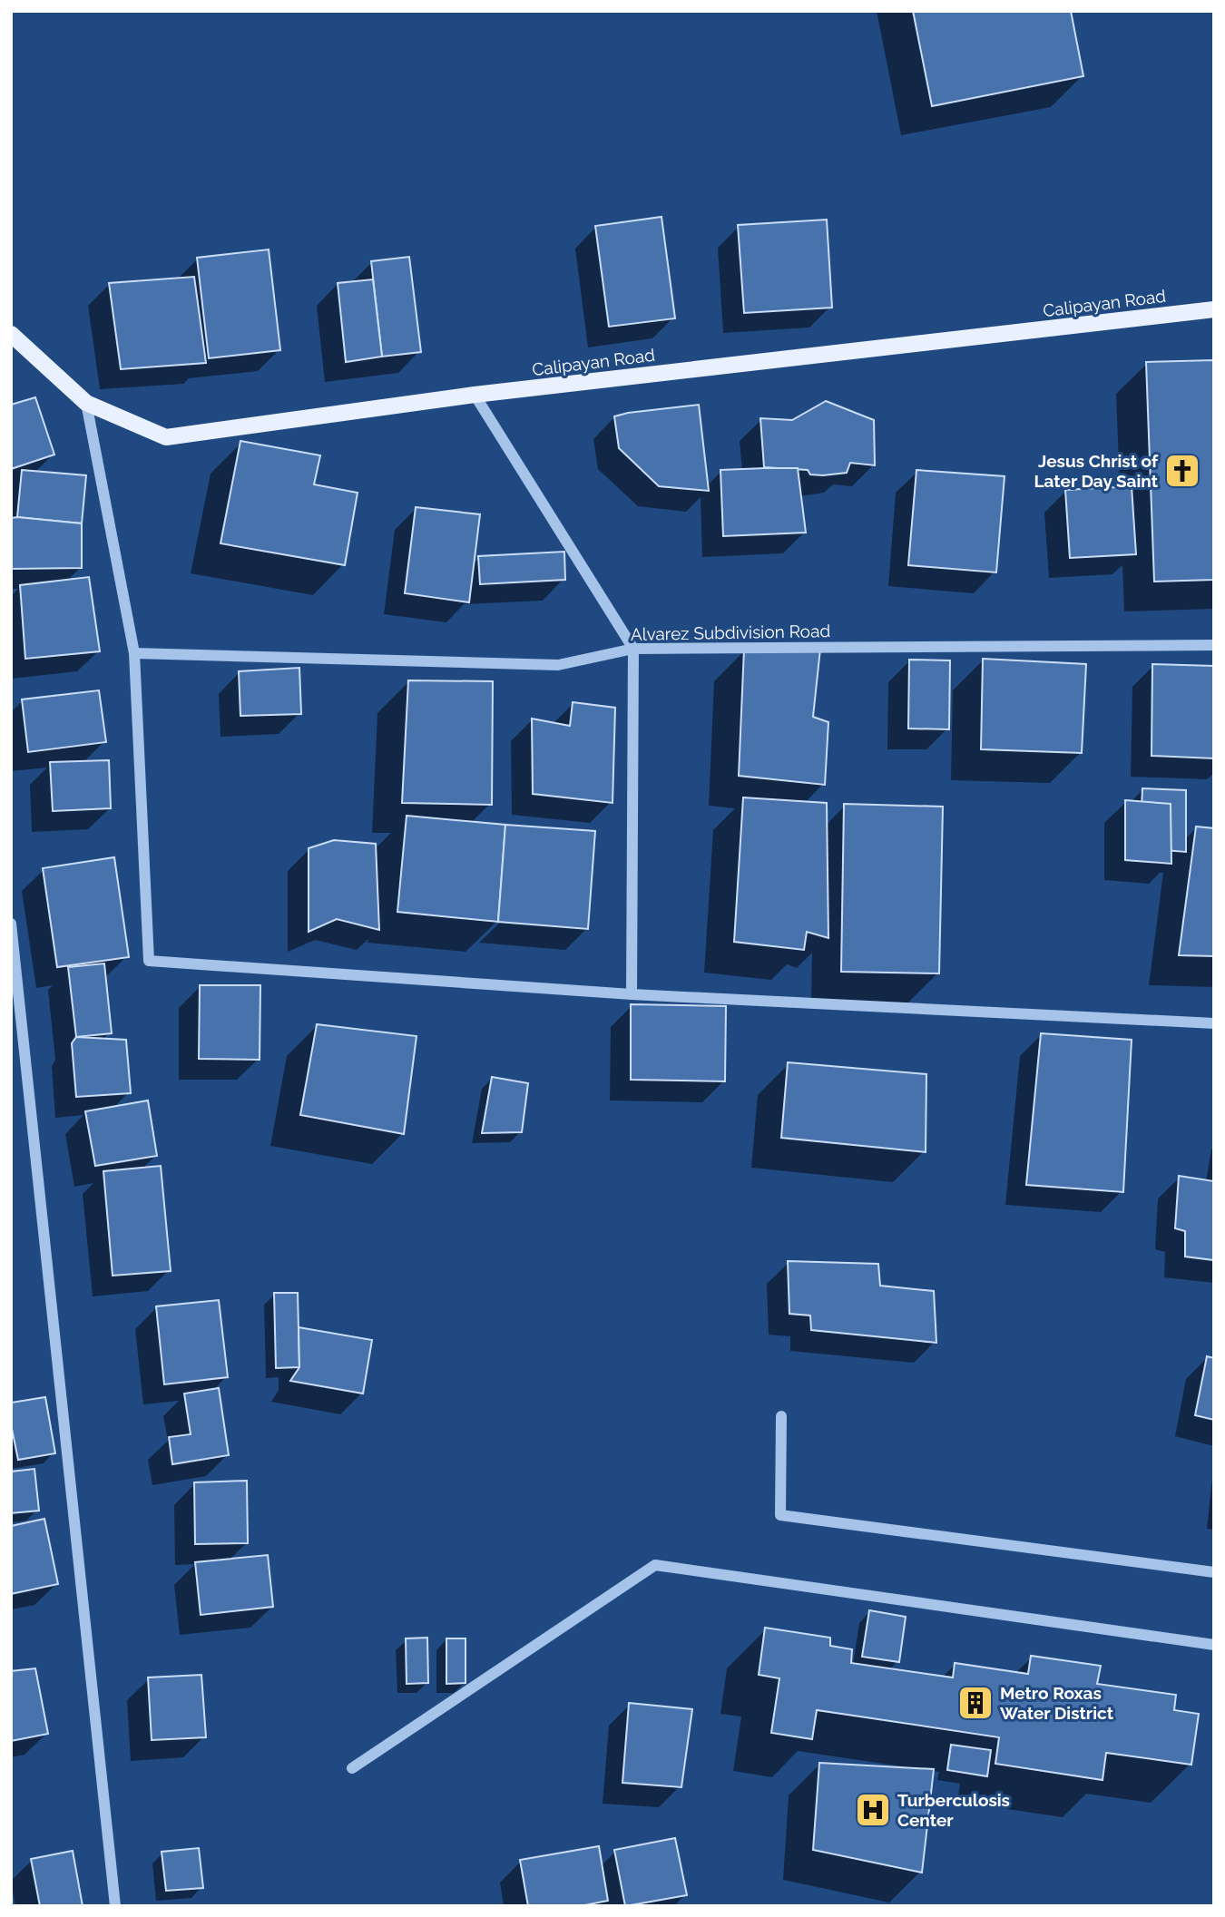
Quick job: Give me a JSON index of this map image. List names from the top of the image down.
{
  "streets": {
    "main road": ["Calipayan Road"],
    "street": ["Alvarez Subdivision Road"]
  },
  "places": {
    "church": ["Jesus Christ of Later Day Saint"],
    "building": ["Metro Roxas Water District"],
    "hospital": ["Turberculosis Center"]
  }
}
